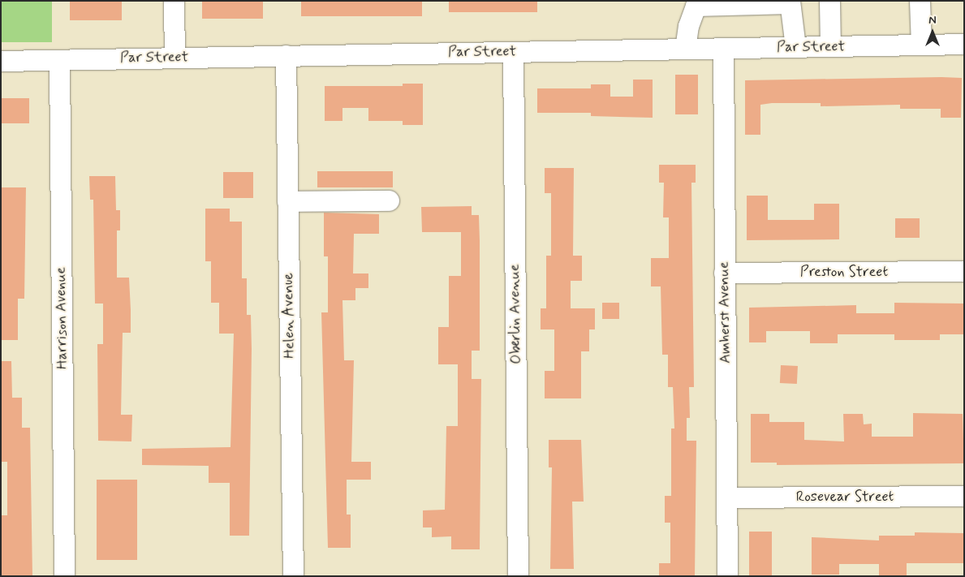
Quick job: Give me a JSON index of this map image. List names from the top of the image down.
{
  "streets": {
    "street": [
      "Par Street",
      "Preston Street",
      "Amherst Avenue",
      "Oberlin Avenue",
      "Helen Avenue",
      "Harrison Avenue",
      "Rosevear Street"
    ]
  },
  "crossings": [
    ["Par Street", "Amherst Avenue"],
    ["Par Street", "Oberlin Avenue"],
    ["Par Street", "Helen Avenue"],
    ["Par Street", "Harrison Avenue"],
    ["Preston Street", "Amherst Avenue"],
    ["Amherst Avenue", "Rosevear Street"]
  ],
  "north": "top"
}
